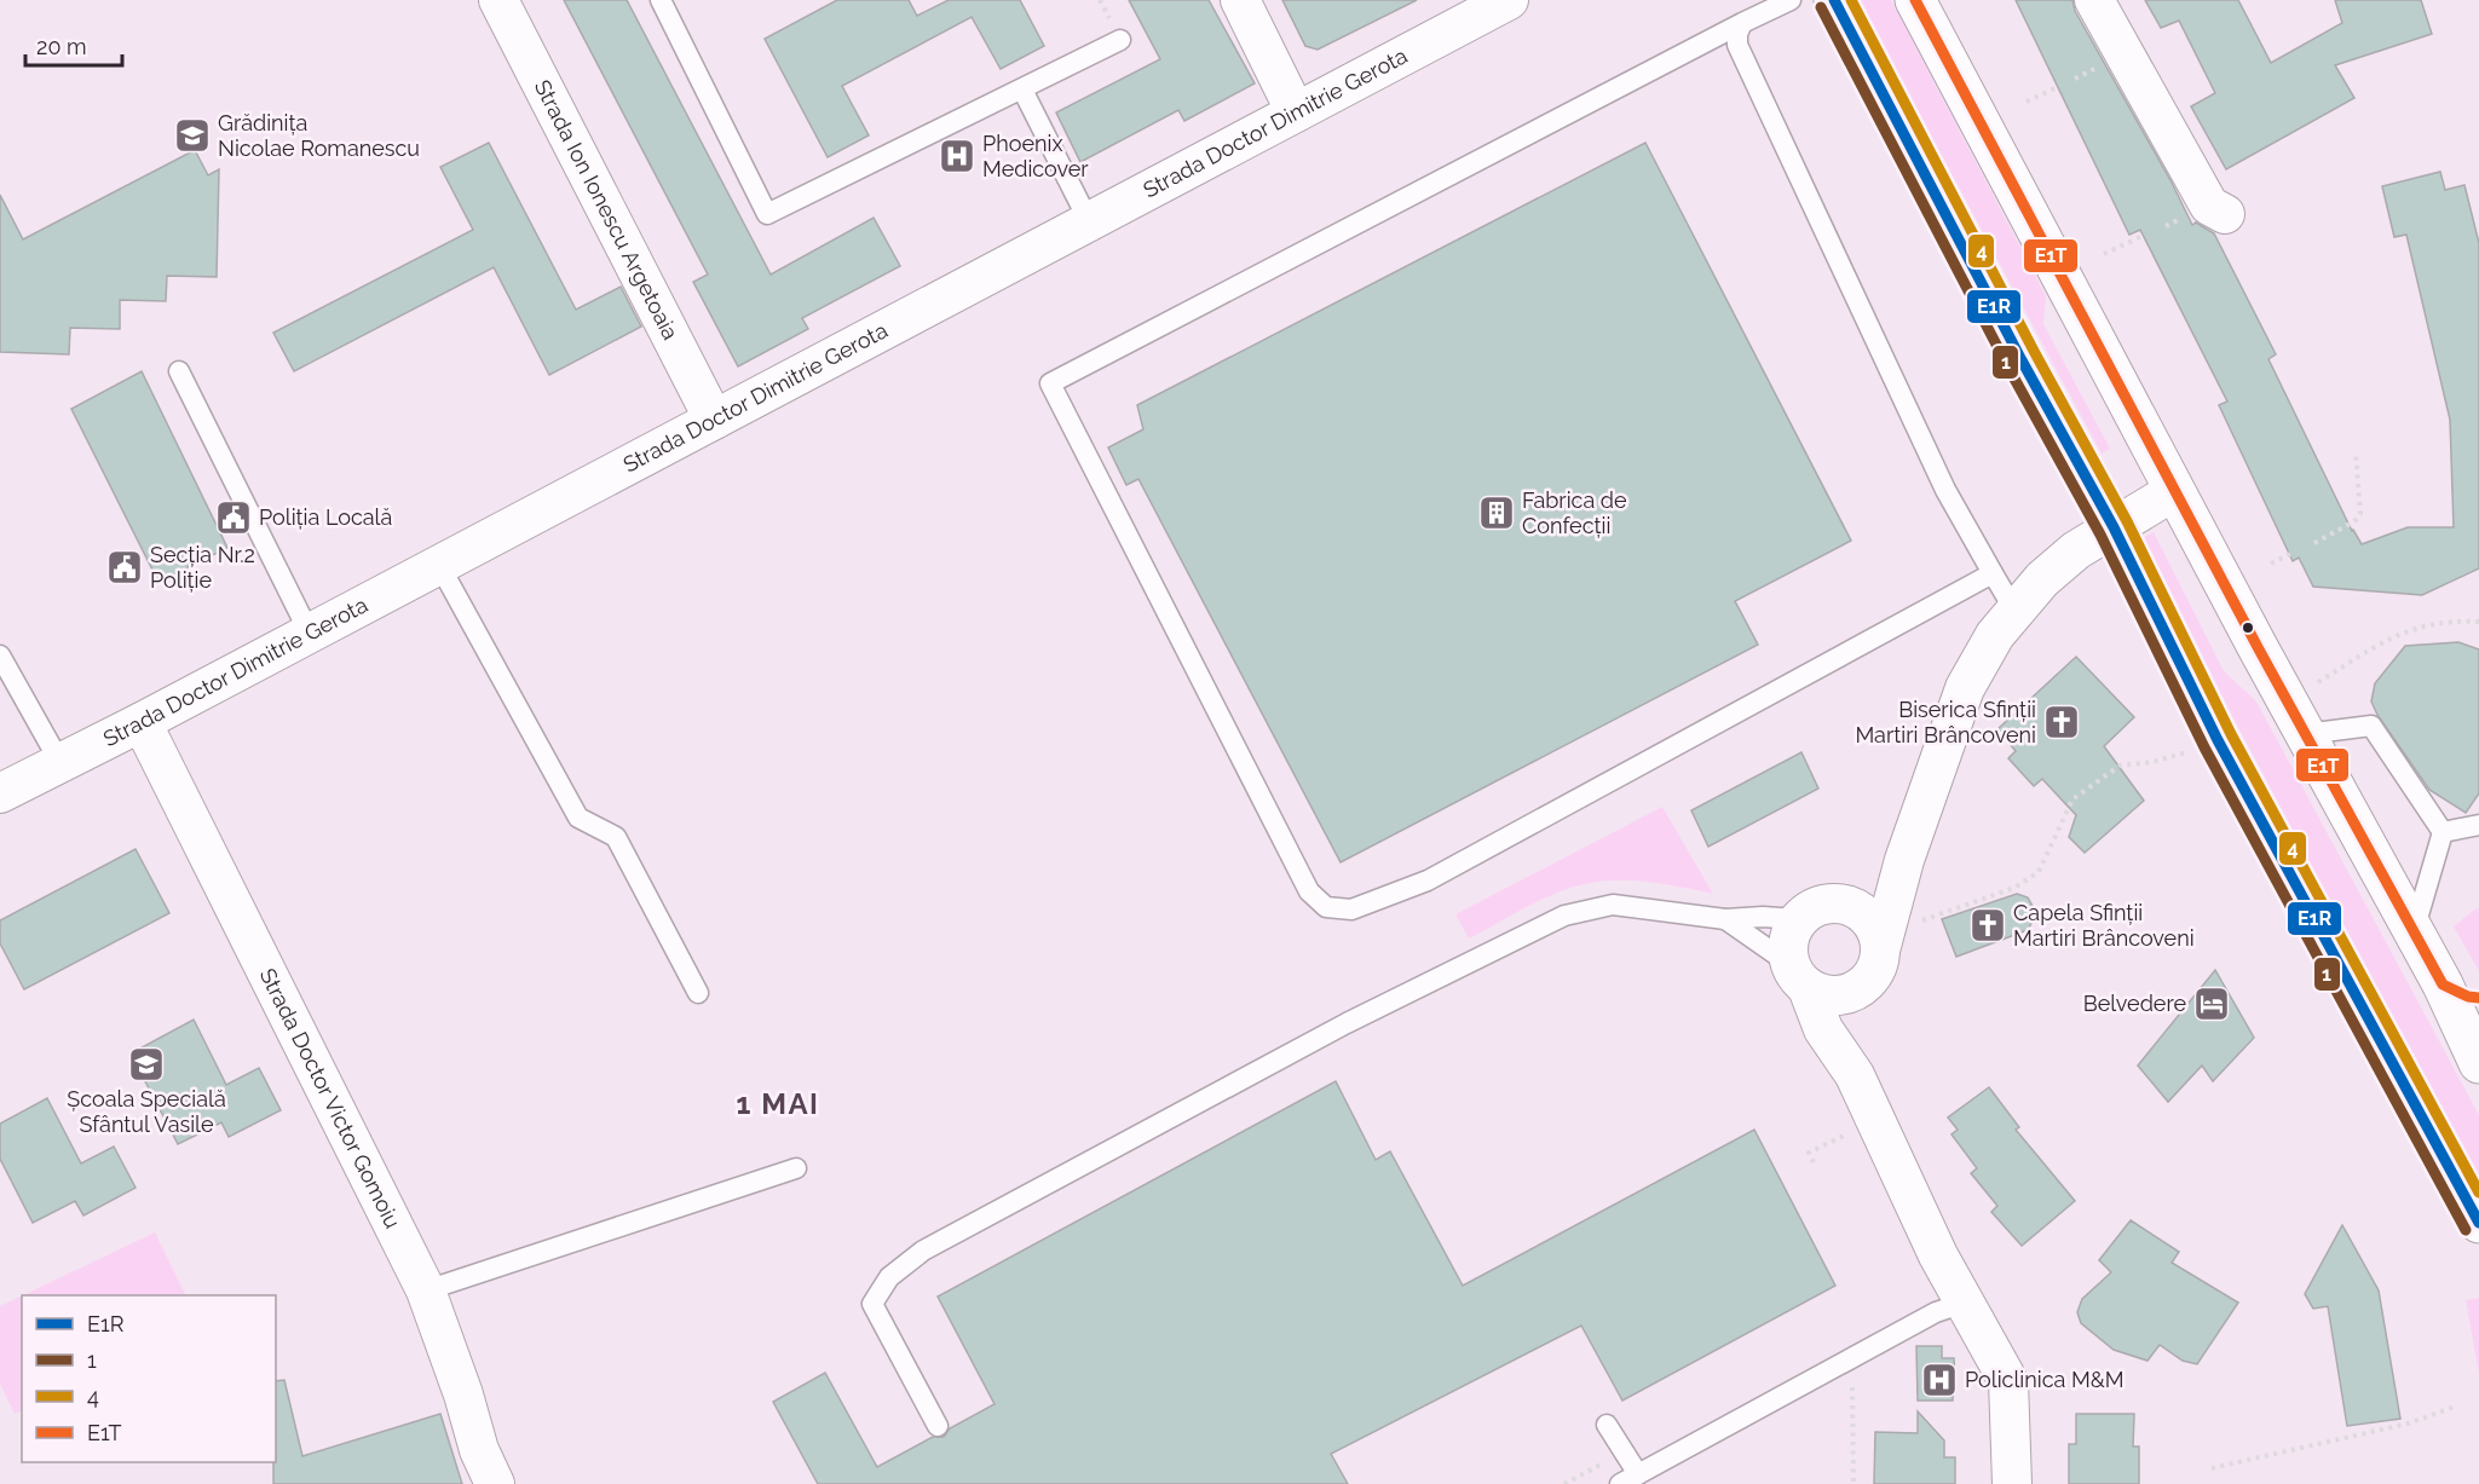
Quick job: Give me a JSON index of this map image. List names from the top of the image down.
{
  "streets": {
    "street": ["Strada Doctor Dimitrie Gerota", "Strada Ion Ionescu Argetoaia", "Strada Doctor Victor Gomoiu"]
  },
  "crossings": [
    ["Strada Doctor Dimitrie Gerota", "Strada Ion Ionescu Argetoaia"],
    ["Strada Doctor Dimitrie Gerota", "Strada Doctor Victor Gomoiu"]
  ],
  "districts": ["1 MAI"],
  "places": {
    "school or university": ["Grădinița Nicolae Romanescu", "Școala Specială Sfântul Vasile"],
    "hospital": ["Phoenix Medicover", "Policlinica M&M"],
    "building": ["Fabrica de Confecții"],
    "public building": ["Poliția Locală", "Secția Nr.2 Poliție"],
    "church": ["Biserica Sfinții Martiri Brâncoveni", "Capela Sfinții Martiri Brâncoveni"],
    "hotel": ["Belvedere"]
  },
  "lines": [
    "transit line E1R",
    "transit line 4",
    "transit line E1T",
    "transit line 1"
  ],
  "legend": [
    "E1R",
    "1",
    "4",
    "E1T"
  ],
  "scale_bar": "20 m"
}
